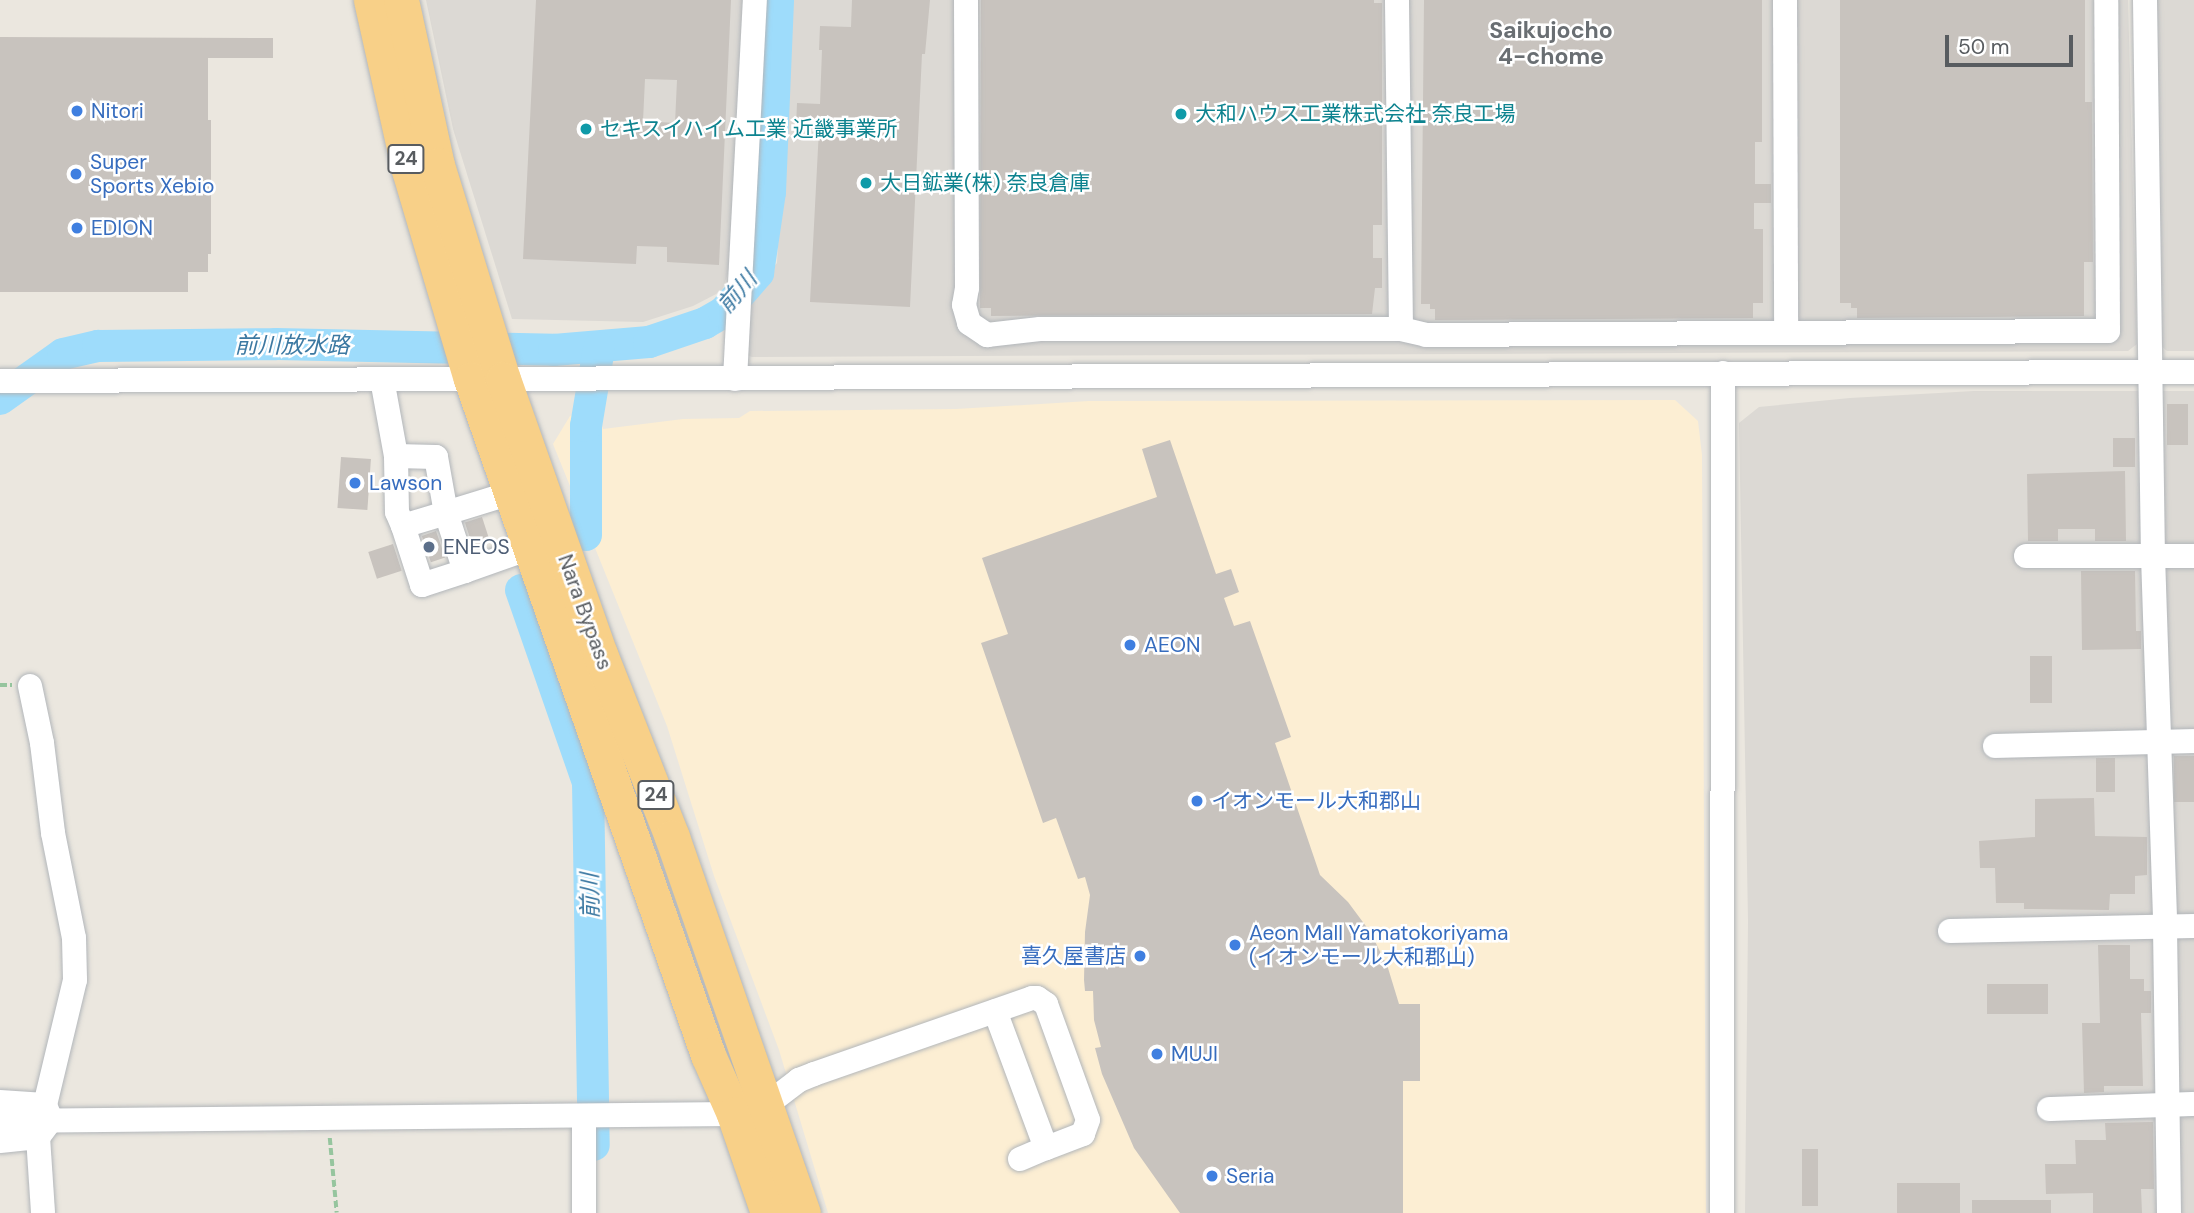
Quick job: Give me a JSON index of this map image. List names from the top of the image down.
{
  "streets": {
    "highway": ["24", "Nara Bypass"]
  },
  "districts": ["Saikujocho 4-chome"],
  "water": ["前川", "前川放水路"],
  "places": [
    "Nitori",
    "大和ハウス工業株式会社 奈良工場",
    "セキスイハイム工業 近畿事業所",
    "Super Sports Xebio",
    "大日鉱業(株) 奈良倉庫",
    "EDION",
    "Lawson",
    "ENEOS",
    "AEON",
    "イオンモール大和郡山",
    "Aeon Mall Yamatokoriyama (イオンモール大和郡山)",
    "喜久屋書店",
    "MUJI",
    "Seria"
  ],
  "scale_bar": "50 m"
}
